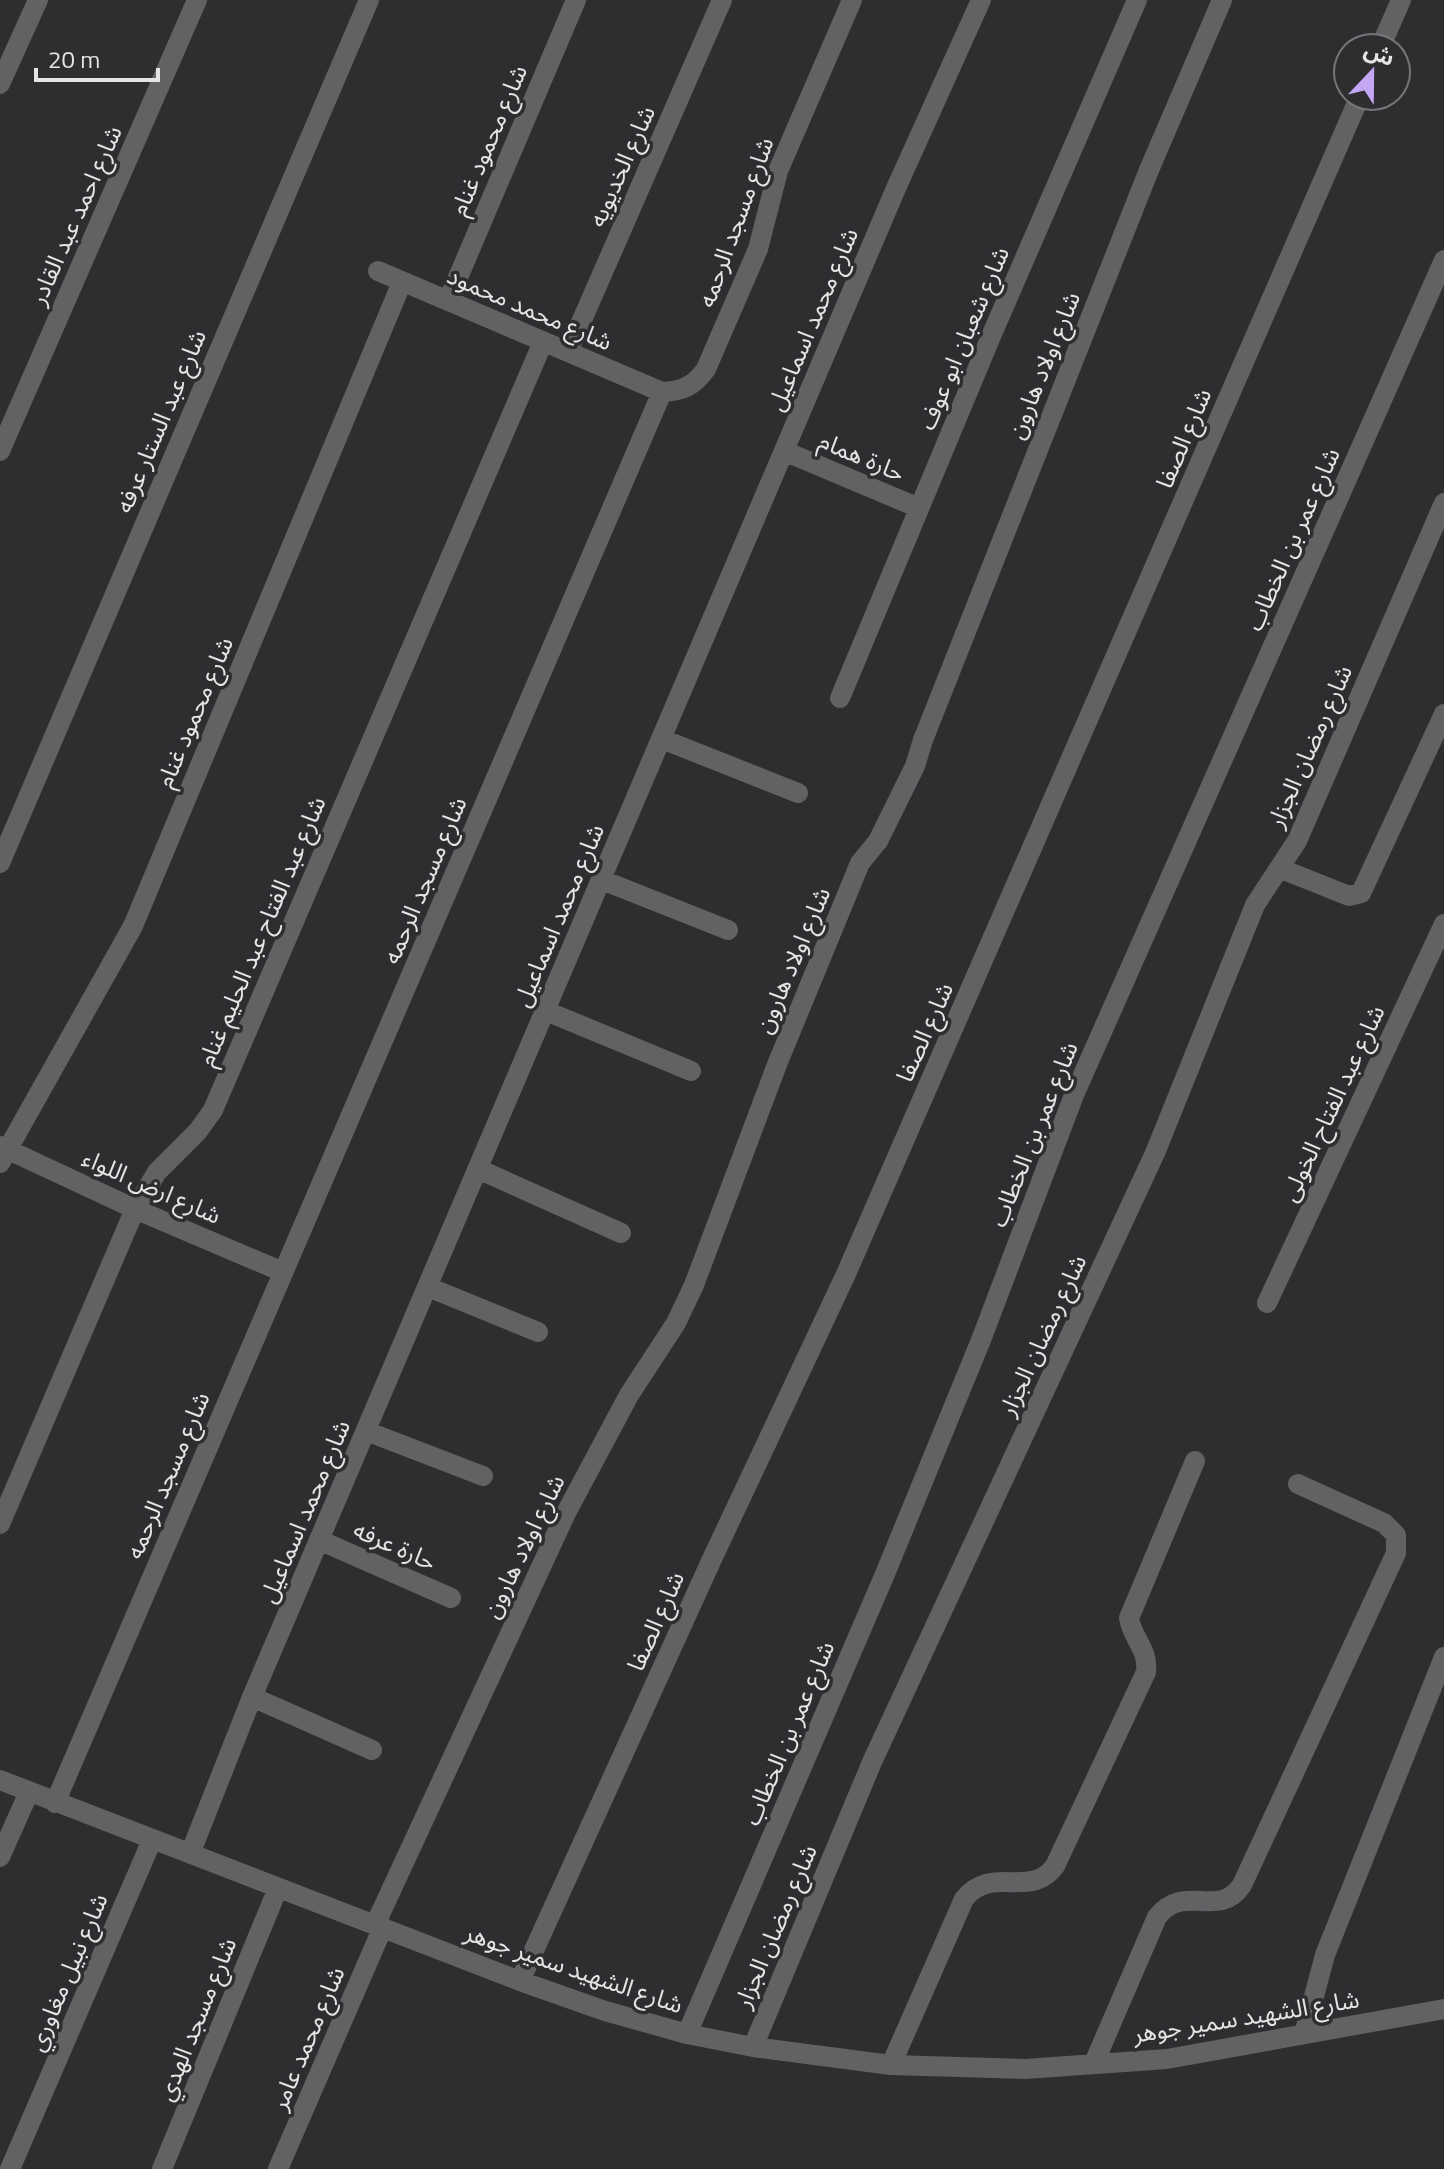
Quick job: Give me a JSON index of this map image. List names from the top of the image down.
{
  "streets": {
    "street": [
      "شارع محمود غنام",
      "شارع الخديويه",
      "شارع احمد عبد القادر",
      "شارع مسجد الرحمه",
      "شارع محمد محمود",
      "شارع محمد اسماعيل",
      "شارع شعبان ابو عوف",
      "شارع اولاد هارون",
      "شارع عبد الستار عرفه",
      "شارع الصفا",
      "حارة همام",
      "شارع عمر بن الخطاب",
      "شارع رمضان الجزار",
      "شارع عبد الفتاح عبد الحليم غنام",
      "شارع عبد الفتاح الخولى",
      "شارع ارض اللواء",
      "حارة عرفه",
      "شارع الشهيد سمير جوهر",
      "شارع نبيل مغاوري",
      "شارع مسجد الهدي",
      "شارع محمد عامر"
    ]
  },
  "crossings": [
    ["شارع محمود غنام", "شارع محمد محمود"],
    ["شارع محمود غنام", "شارع ارض اللواء"],
    ["شارع الخديويه", "شارع محمد محمود"],
    ["شارع مسجد الرحمه", "شارع محمد محمود"],
    ["شارع مسجد الرحمه", "شارع ارض اللواء"],
    ["شارع مسجد الرحمه", "شارع الشهيد سمير جوهر"],
    ["شارع محمد محمود", "شارع عبد الفتاح عبد الحليم غنام"],
    ["شارع محمد اسماعيل", "حارة همام"],
    ["شارع محمد اسماعيل", "حارة عرفه"],
    ["شارع محمد اسماعيل", "شارع الشهيد سمير جوهر"],
    ["شارع شعبان ابو عوف", "حارة همام"],
    ["شارع اولاد هارون", "شارع الشهيد سمير جوهر"],
    ["شارع اولاد هارون", "شارع محمد عامر"],
    ["شارع الصفا", "شارع الشهيد سمير جوهر"],
    ["شارع عمر بن الخطاب", "شارع الشهيد سمير جوهر"],
    ["شارع رمضان الجزار", "شارع الشهيد سمير جوهر"],
    ["شارع عبد الفتاح عبد الحليم غنام", "شارع ارض اللواء"],
    ["شارع الشهيد سمير جوهر", "شارع نبيل مغاوري"],
    ["شارع الشهيد سمير جوهر", "شارع مسجد الهدي"],
    ["شارع الشهيد سمير جوهر", "شارع محمد عامر"]
  ],
  "scale_bar": "20 m",
  "north": "top"
}
